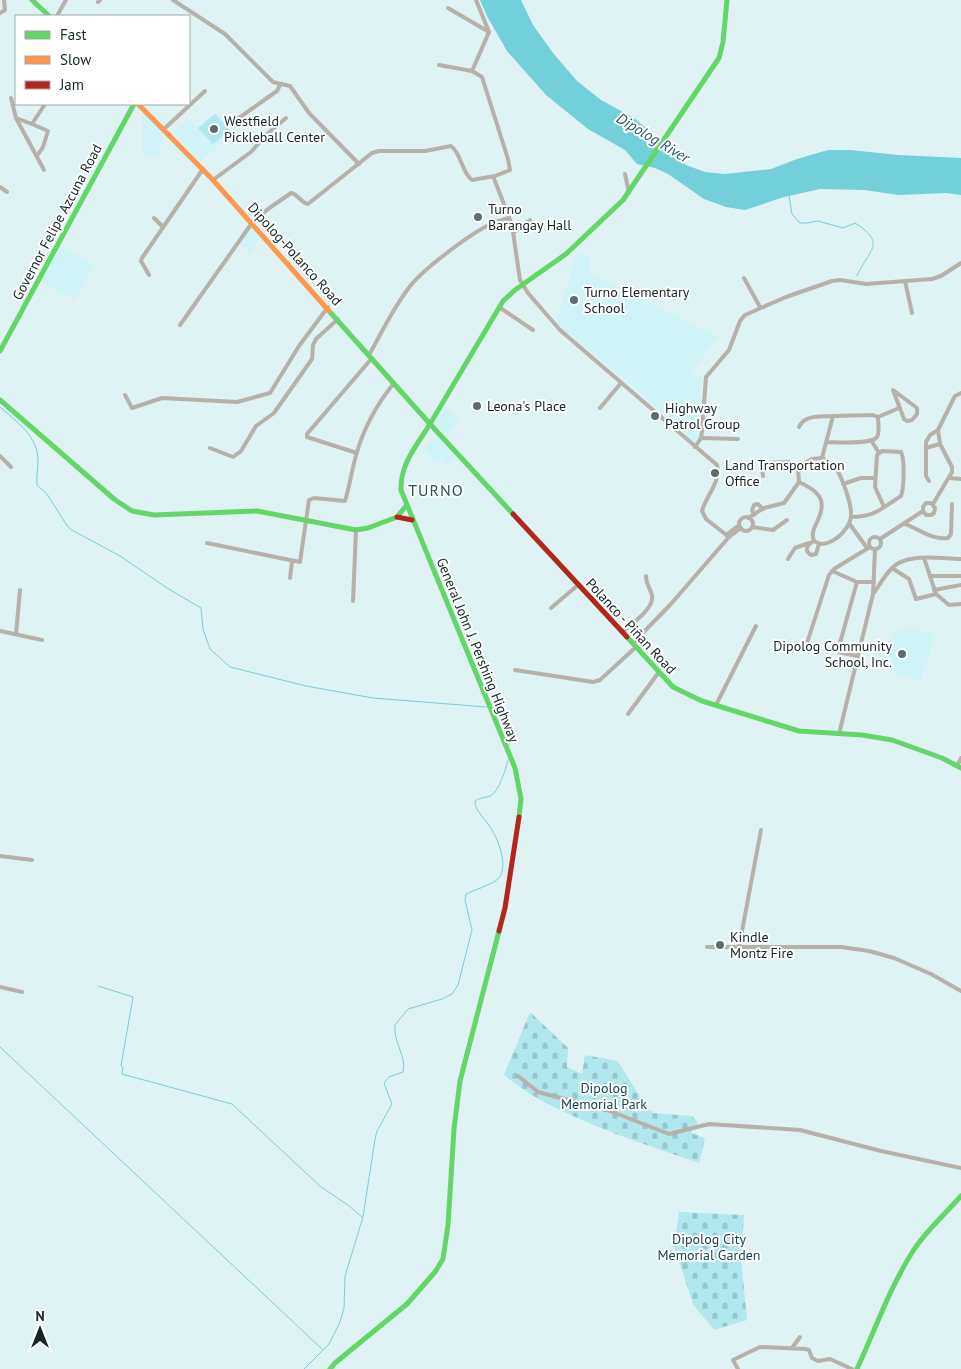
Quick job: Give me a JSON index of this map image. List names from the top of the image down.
{
  "streets": {
    "main road": [
      "Governor Felipe Azcuna Road",
      "Dipolog-Polanco Road",
      "Polanco - Piñan Road",
      "General John J. Pershing Highway"
    ]
  },
  "crossings": [
    ["Dipolog-Polanco Road", "Polanco - Piñan Road"],
    ["Dipolog-Polanco Road", "General John J. Pershing Highway"],
    ["Polanco - Piñan Road", "General John J. Pershing Highway"]
  ],
  "districts": ["TURNO"],
  "water": ["Dipolog River"],
  "parks": ["Dipolog Memorial Park", "Dipolog City Memorial Garden"],
  "places": [
    "Westfield Pickleball Center",
    "Turno Barangay Hall",
    "Turno Elementary School",
    "Leona's Place",
    "Highway Patrol Group",
    "Land Transportation Office",
    "Dipolog Community School, Inc.",
    "Kindle Montz Fire"
  ],
  "legend": ["Fast", "Slow", "Jam"],
  "north": "top"
}
